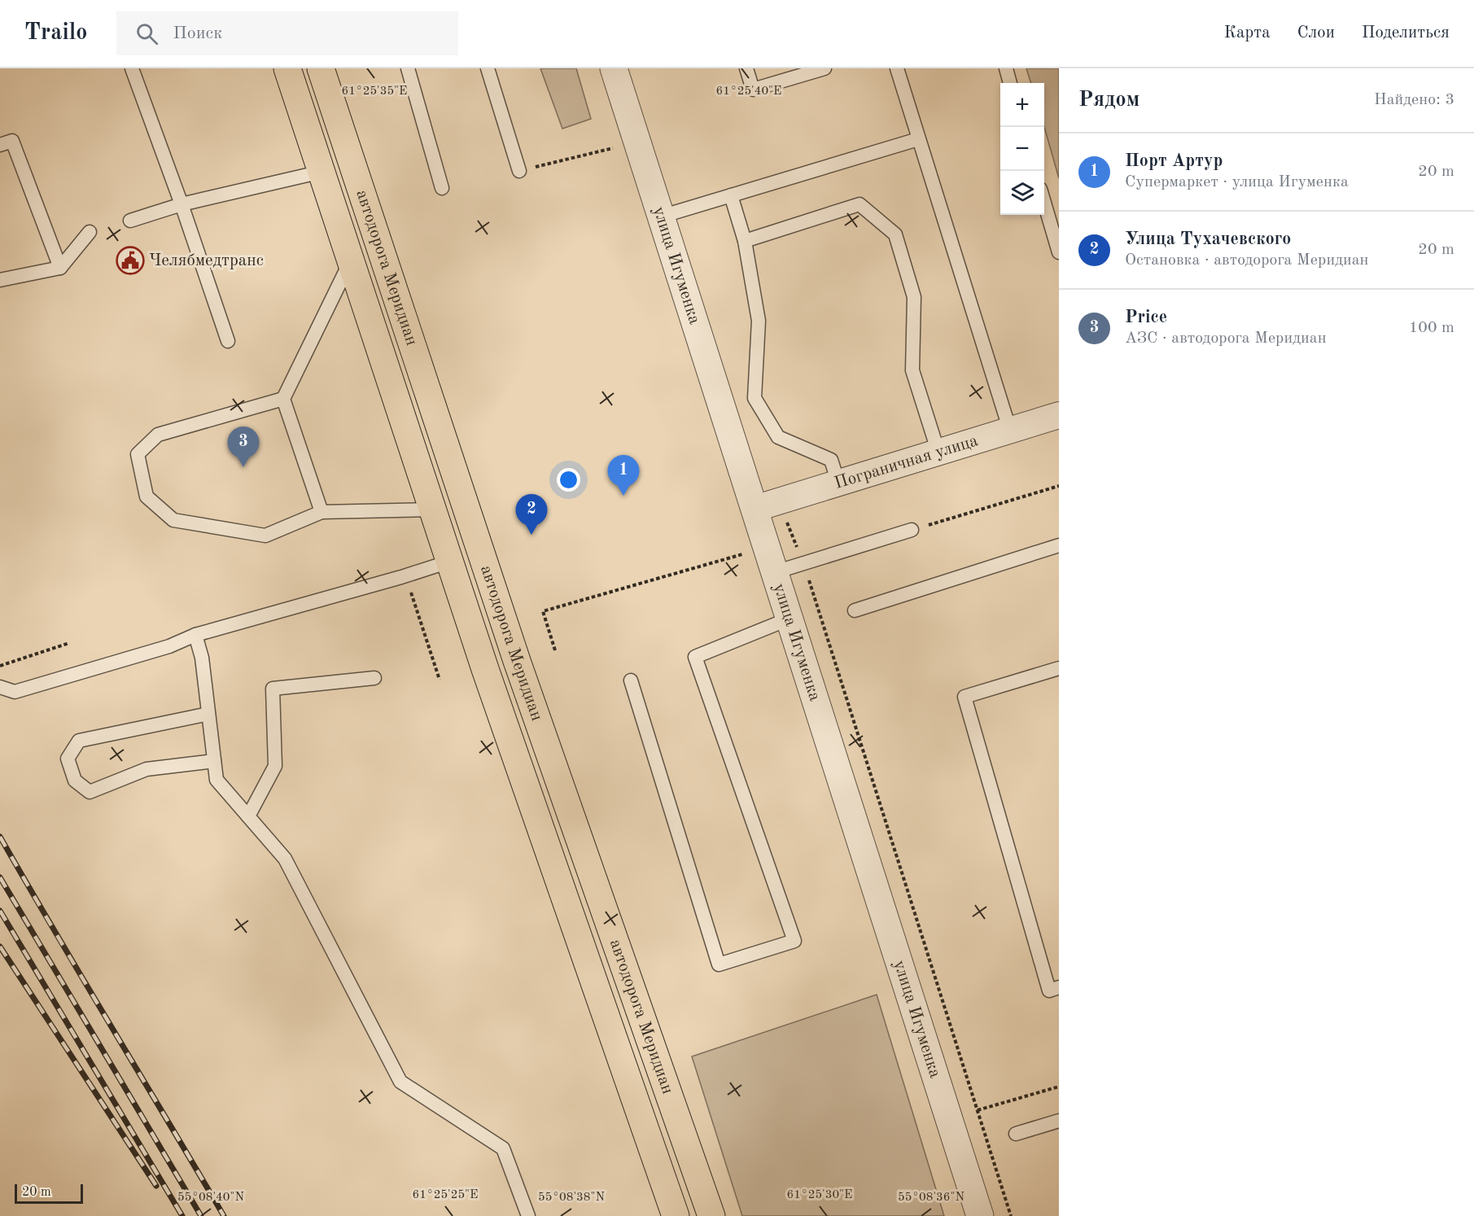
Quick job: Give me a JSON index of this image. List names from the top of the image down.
{
  "streets": {
    "main road": ["автодорога Меридиан"],
    "street": ["улица Игуменка", "Пограничная улица"]
  },
  "crossings": [
    ["улица Игуменка", "Пограничная улица"]
  ],
  "places": {
    "public building": ["Челябмедтранс"]
  },
  "scale_bar": "20 m",
  "page": {
    "header": "Trailo",
    "search": "Поиск",
    "nav": ["Карта", "Слои", "Поделиться"],
    "heading": ["Рядом", "Найдено: 3"],
    "map_buttons": ["+", "−"],
    "list": [
      {
        "mark": "1",
        "name": "Порт Артур",
        "note": "Супермаркет · улица Игуменка",
        "value": "20 m"
      },
      {
        "mark": "2",
        "name": "Улица Тухачевского",
        "note": "Остановка · автодорога Меридиан",
        "value": "20 m"
      },
      {
        "mark": "3",
        "name": "Price",
        "note": "АЗС · автодорога Меридиан",
        "value": "100 m"
      }
    ],
    "pins": ["3", "1", "2"],
    "scale": "20 m"
  },
  "coordinates": [
    "61°25'35\"E",
    "61°25'40\"E",
    "61°25'25\"E",
    "61°25'30\"E",
    "55°08'40\"N",
    "55°08'38\"N",
    "55°08'36\"N"
  ]
}
